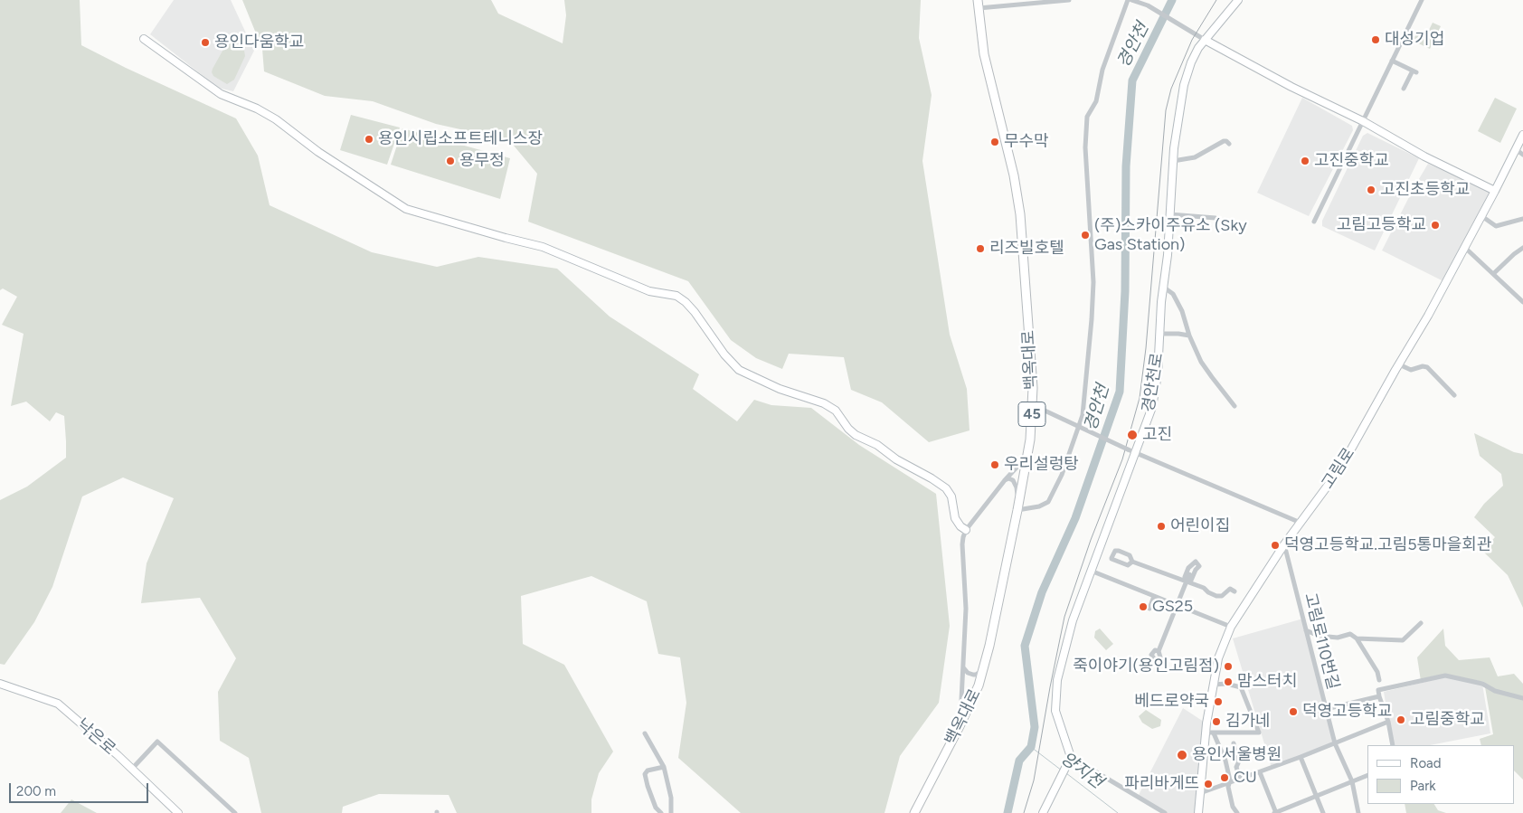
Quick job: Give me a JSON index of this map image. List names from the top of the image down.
{
  "streets": {
    "main road": ["백옥대로", "45"],
    "street": [
      "경안천로",
      "고림로",
      "고림로110번길",
      "낙은로"
    ]
  },
  "crossings": [
    ["고림로", "고림로110번길"]
  ],
  "water": ["경안천", "양지천"],
  "places": [
    "대성기업",
    "용인다움학교",
    "용인시립소프트테니스장",
    "무수막",
    "용무정",
    "고진중학교",
    "고진초등학교",
    "고림고등학교",
    "(주)스카이주유소 (Sky Gas Station)",
    "리즈빌호텔",
    "고진",
    "우리설렁탕",
    "어린이집",
    "덕영고등학교.고림5통마을회관",
    "GS25",
    "죽이야기(용인고림점)",
    "맘스터치",
    "베드로약국",
    "덕영고등학교",
    "고림중학교",
    "김가네",
    "용인서울병원",
    "CU",
    "파리바게뜨"
  ],
  "legend": ["Road", "Park"],
  "scale_bar": "200 m"
}
